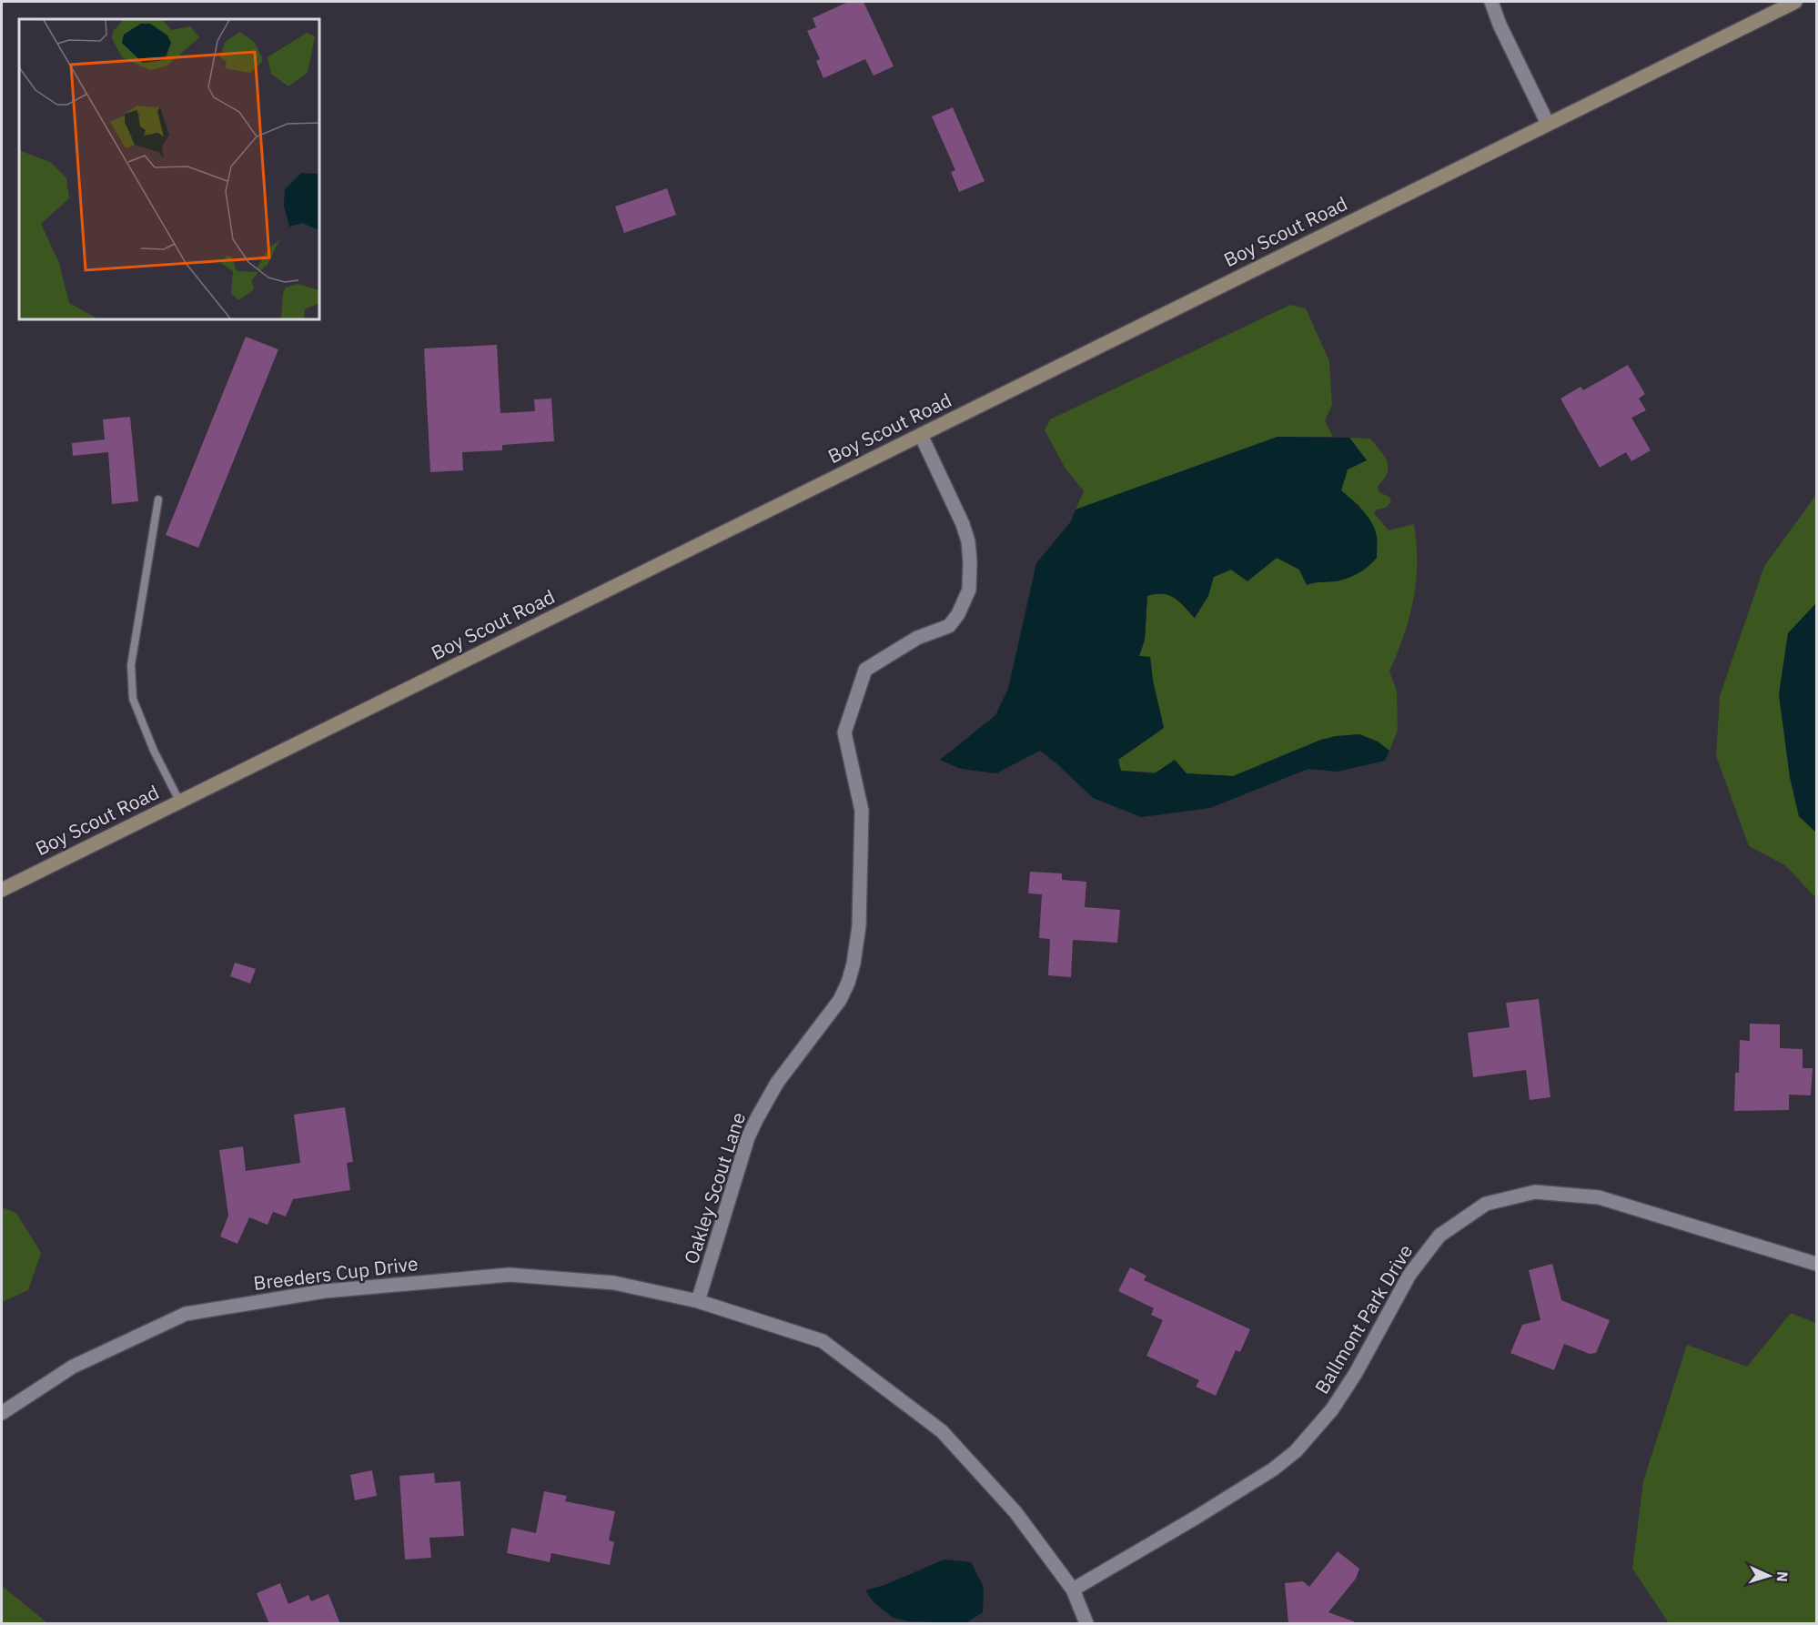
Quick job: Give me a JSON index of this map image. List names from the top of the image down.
{
  "streets": {
    "street": [
      "Boy Scout Road",
      "Oakley Scout Lane",
      "Breeders Cup Drive",
      "Ballmont Park Drive"
    ]
  },
  "crossings": [
    ["Boy Scout Road", "Oakley Scout Lane"],
    ["Oakley Scout Lane", "Breeders Cup Drive"]
  ],
  "north": "right"
}
